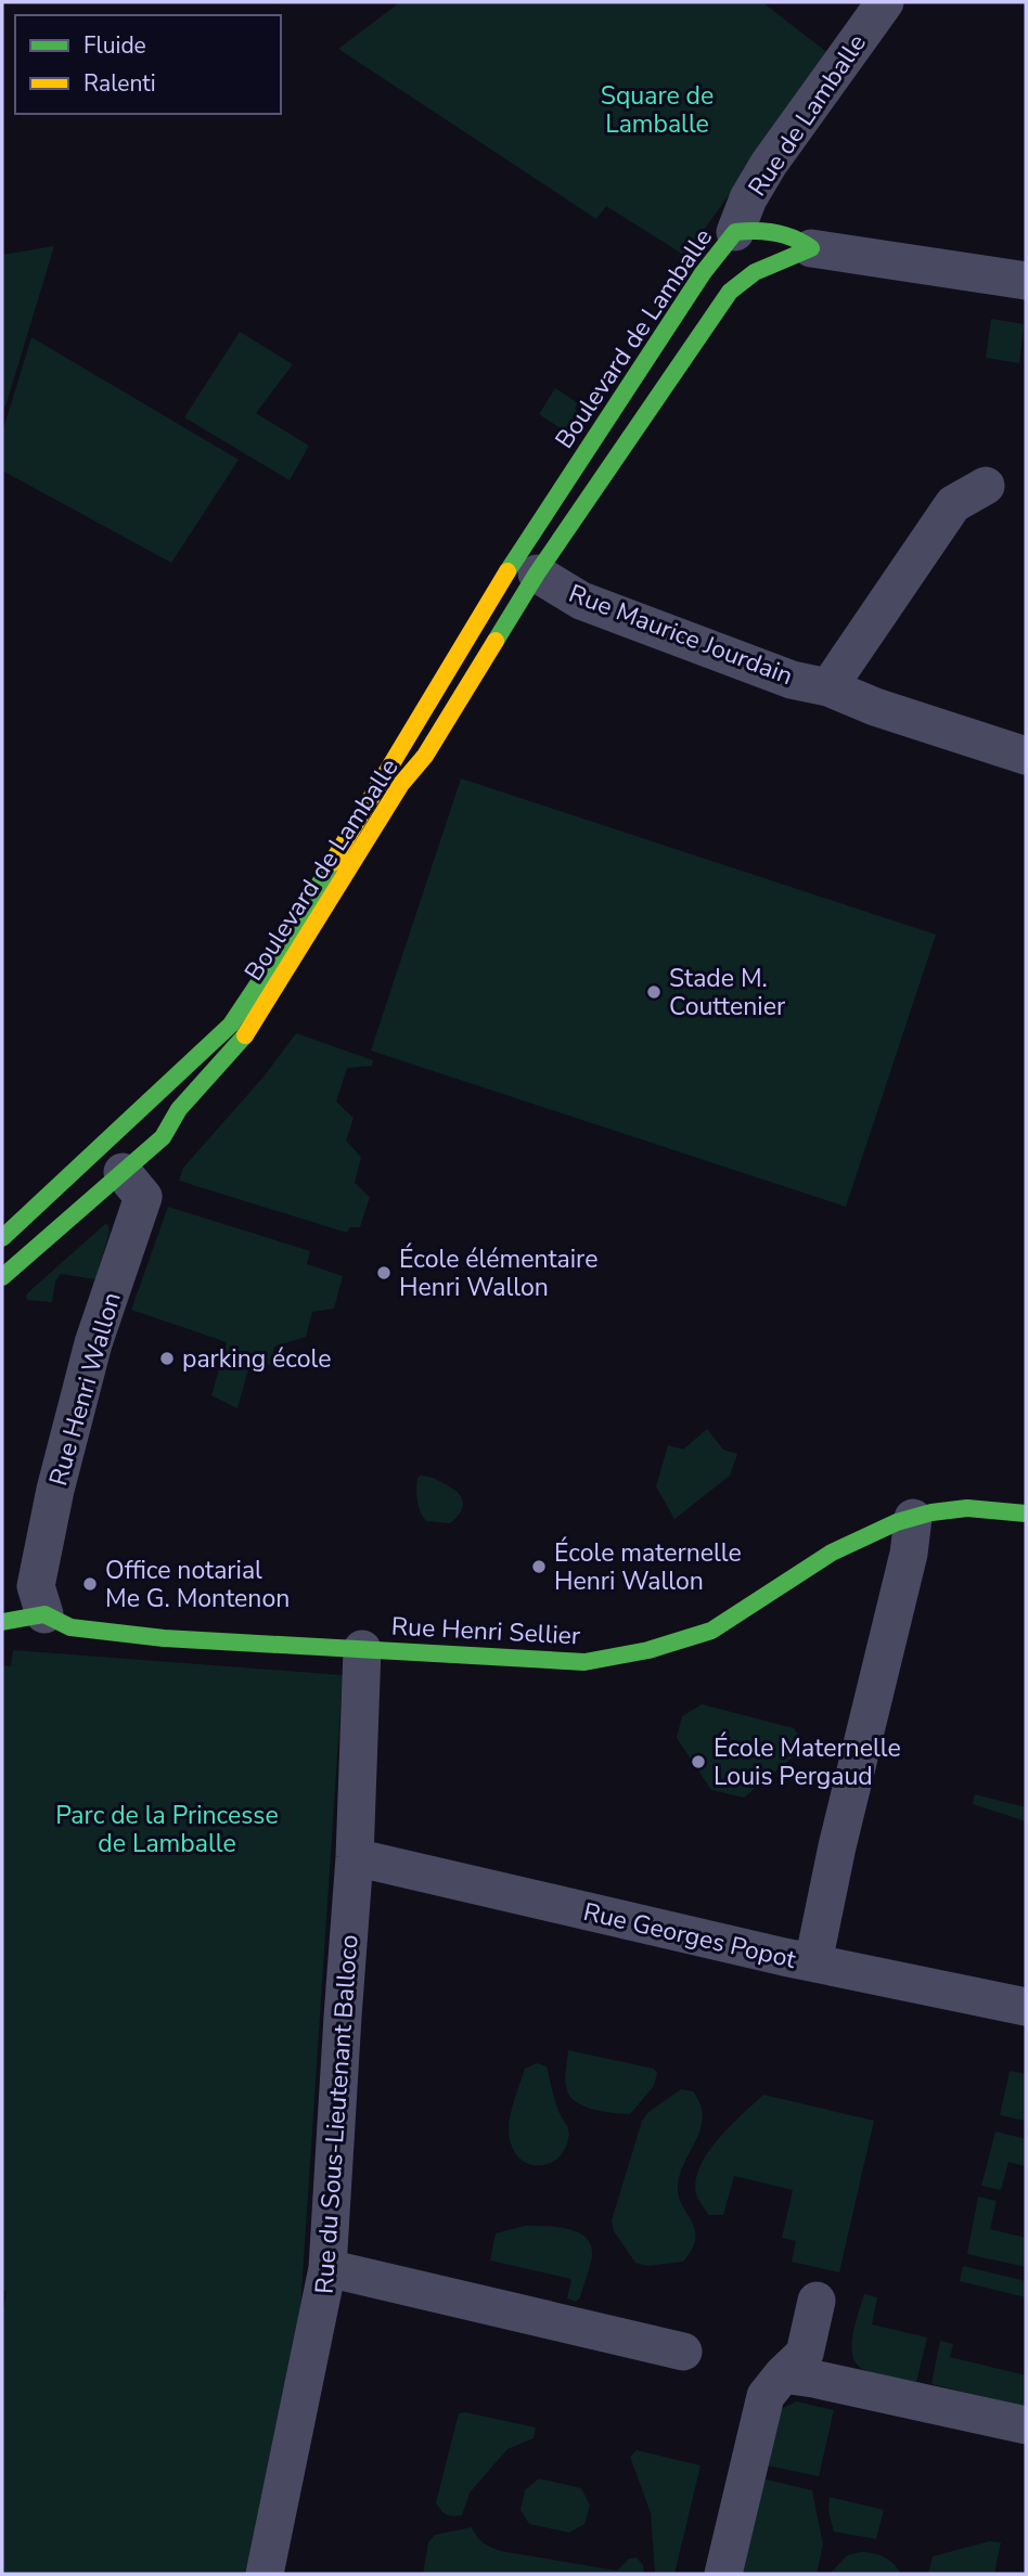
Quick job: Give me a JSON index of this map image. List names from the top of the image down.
{
  "streets": {
    "street": [
      "Rue de Lamballe",
      "Boulevard de Lamballe",
      "Rue Maurice Jourdain",
      "Rue Henri Wallon",
      "Rue Henri Sellier",
      "Rue Georges Popot",
      "Rue du Sous-Lieutenant Balloco"
    ]
  },
  "crossings": [
    ["Rue de Lamballe", "Boulevard de Lamballe"],
    ["Boulevard de Lamballe", "Rue Maurice Jourdain"],
    ["Boulevard de Lamballe", "Rue Henri Wallon"],
    ["Rue Henri Wallon", "Rue Henri Sellier"],
    ["Rue Henri Sellier", "Rue du Sous-Lieutenant Balloco"],
    ["Rue Georges Popot", "Rue du Sous-Lieutenant Balloco"]
  ],
  "parks": ["Square de Lamballe", "Parc de la Princesse de Lamballe"],
  "places": [
    "Stade M. Couttenier",
    "École élémentaire Henri Wallon",
    "parking école",
    "École maternelle Henri Wallon",
    "Office notarial Me G. Montenon",
    "École Maternelle Louis Pergaud"
  ],
  "legend": ["Fluide", "Ralenti"]
}
